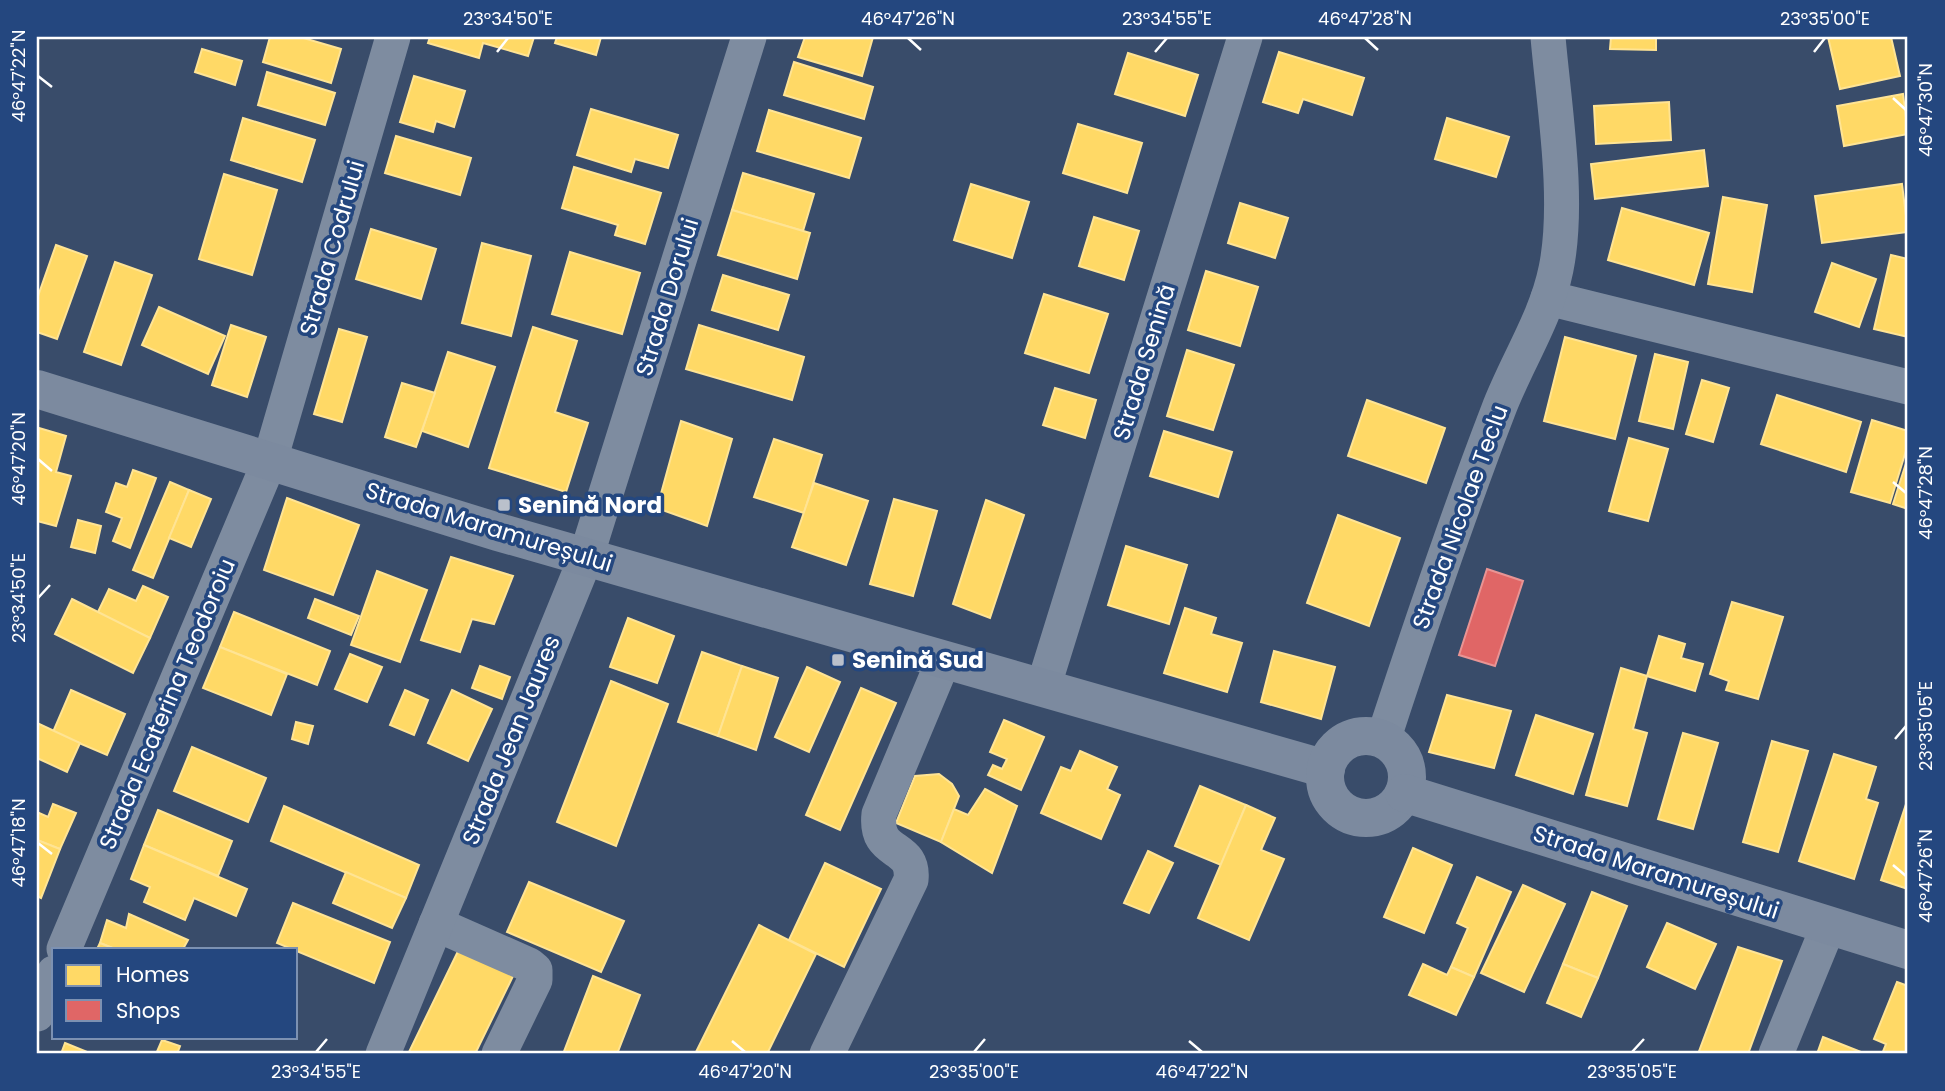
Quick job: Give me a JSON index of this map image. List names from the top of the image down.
{
  "streets": {
    "main road": ["Strada Maramureșului"],
    "street": [
      "Strada Codrului",
      "Strada Dorului",
      "Strada Senină",
      "Strada Nicolae Teclu",
      "Strada Ecaterina Teodoroiu",
      "Strada Jean Jaures"
    ]
  },
  "crossings": [
    ["Strada Codrului", "Strada Maramureșului"],
    ["Strada Codrului", "Strada Ecaterina Teodoroiu"],
    ["Strada Dorului", "Strada Maramureșului"],
    ["Strada Dorului", "Strada Jean Jaures"],
    ["Strada Senină", "Strada Maramureșului"],
    ["Strada Nicolae Teclu", "Strada Maramureșului"],
    ["Strada Maramureșului", "Strada Ecaterina Teodoroiu"],
    ["Strada Maramureșului", "Strada Jean Jaures"]
  ],
  "places": {
    "transit": ["Senină Nord", "Senină Sud"]
  },
  "legend": ["Homes", "Shops"],
  "coordinates": [
    "23°34'50\"E",
    "46°47'26\"N",
    "23°34'55\"E",
    "46°47'28\"N",
    "23°35'00\"E",
    "46°47'22\"N",
    "46°47'30\"N",
    "46°47'20\"N",
    "23°35'05\"E",
    "46°47'18\"N"
  ]
}
